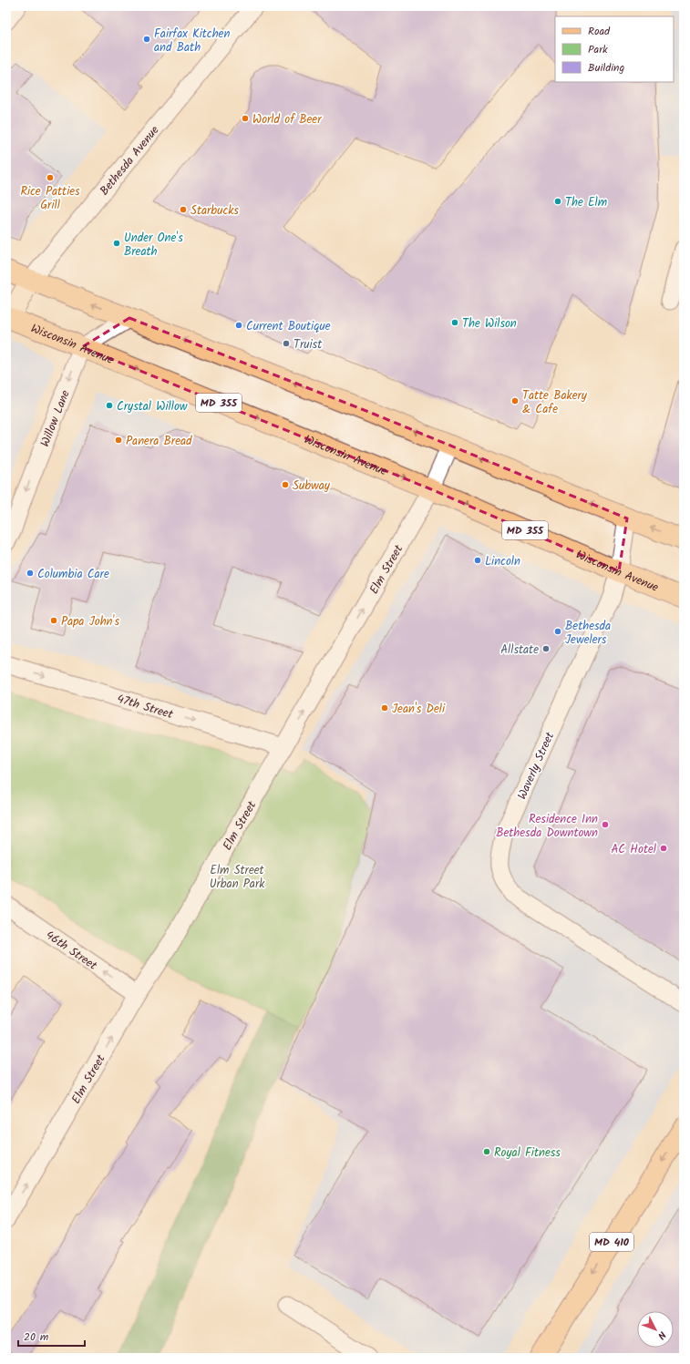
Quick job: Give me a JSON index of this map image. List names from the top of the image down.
{
  "streets": {
    "main road": ["Wisconsin Avenue", "MD 355", "MD 410"],
    "street": [
      "Bethesda Avenue",
      "Willow Lane",
      "Elm Street",
      "47th Street",
      "Waverly Street",
      "46th Street"
    ]
  },
  "crossings": [
    ["Bethesda Avenue", "Wisconsin Avenue"],
    ["Wisconsin Avenue", "Willow Lane"],
    ["Wisconsin Avenue", "Elm Street"],
    ["Wisconsin Avenue", "Waverly Street"],
    ["Elm Street", "47th Street"],
    ["Elm Street", "46th Street"]
  ],
  "one_way": [
    "Willow Lane",
    "Elm Street",
    "47th Street",
    "46th Street"
  ],
  "parks": ["Elm Street Urban Park"],
  "places": [
    "Fairfax Kitchen and Bath",
    "World of Beer",
    "Rice Patties Grill",
    "The Elm",
    "Starbucks",
    "Under One's Breath",
    "The Wilson",
    "Current Boutique",
    "Truist",
    "Tatte Bakery & Cafe",
    "Crystal Willow",
    "Panera Bread",
    "Subway",
    "Lincoln",
    "Columbia Care",
    "Papa John's",
    "Bethesda Jewelers",
    "Allstate",
    "Jean's Deli",
    "Residence Inn Bethesda Downtown",
    "AC Hotel",
    "Royal Fitness"
  ],
  "legend": ["Road", "Park", "Building"],
  "scale_bar": "20 m",
  "north": "bottom right"
}
